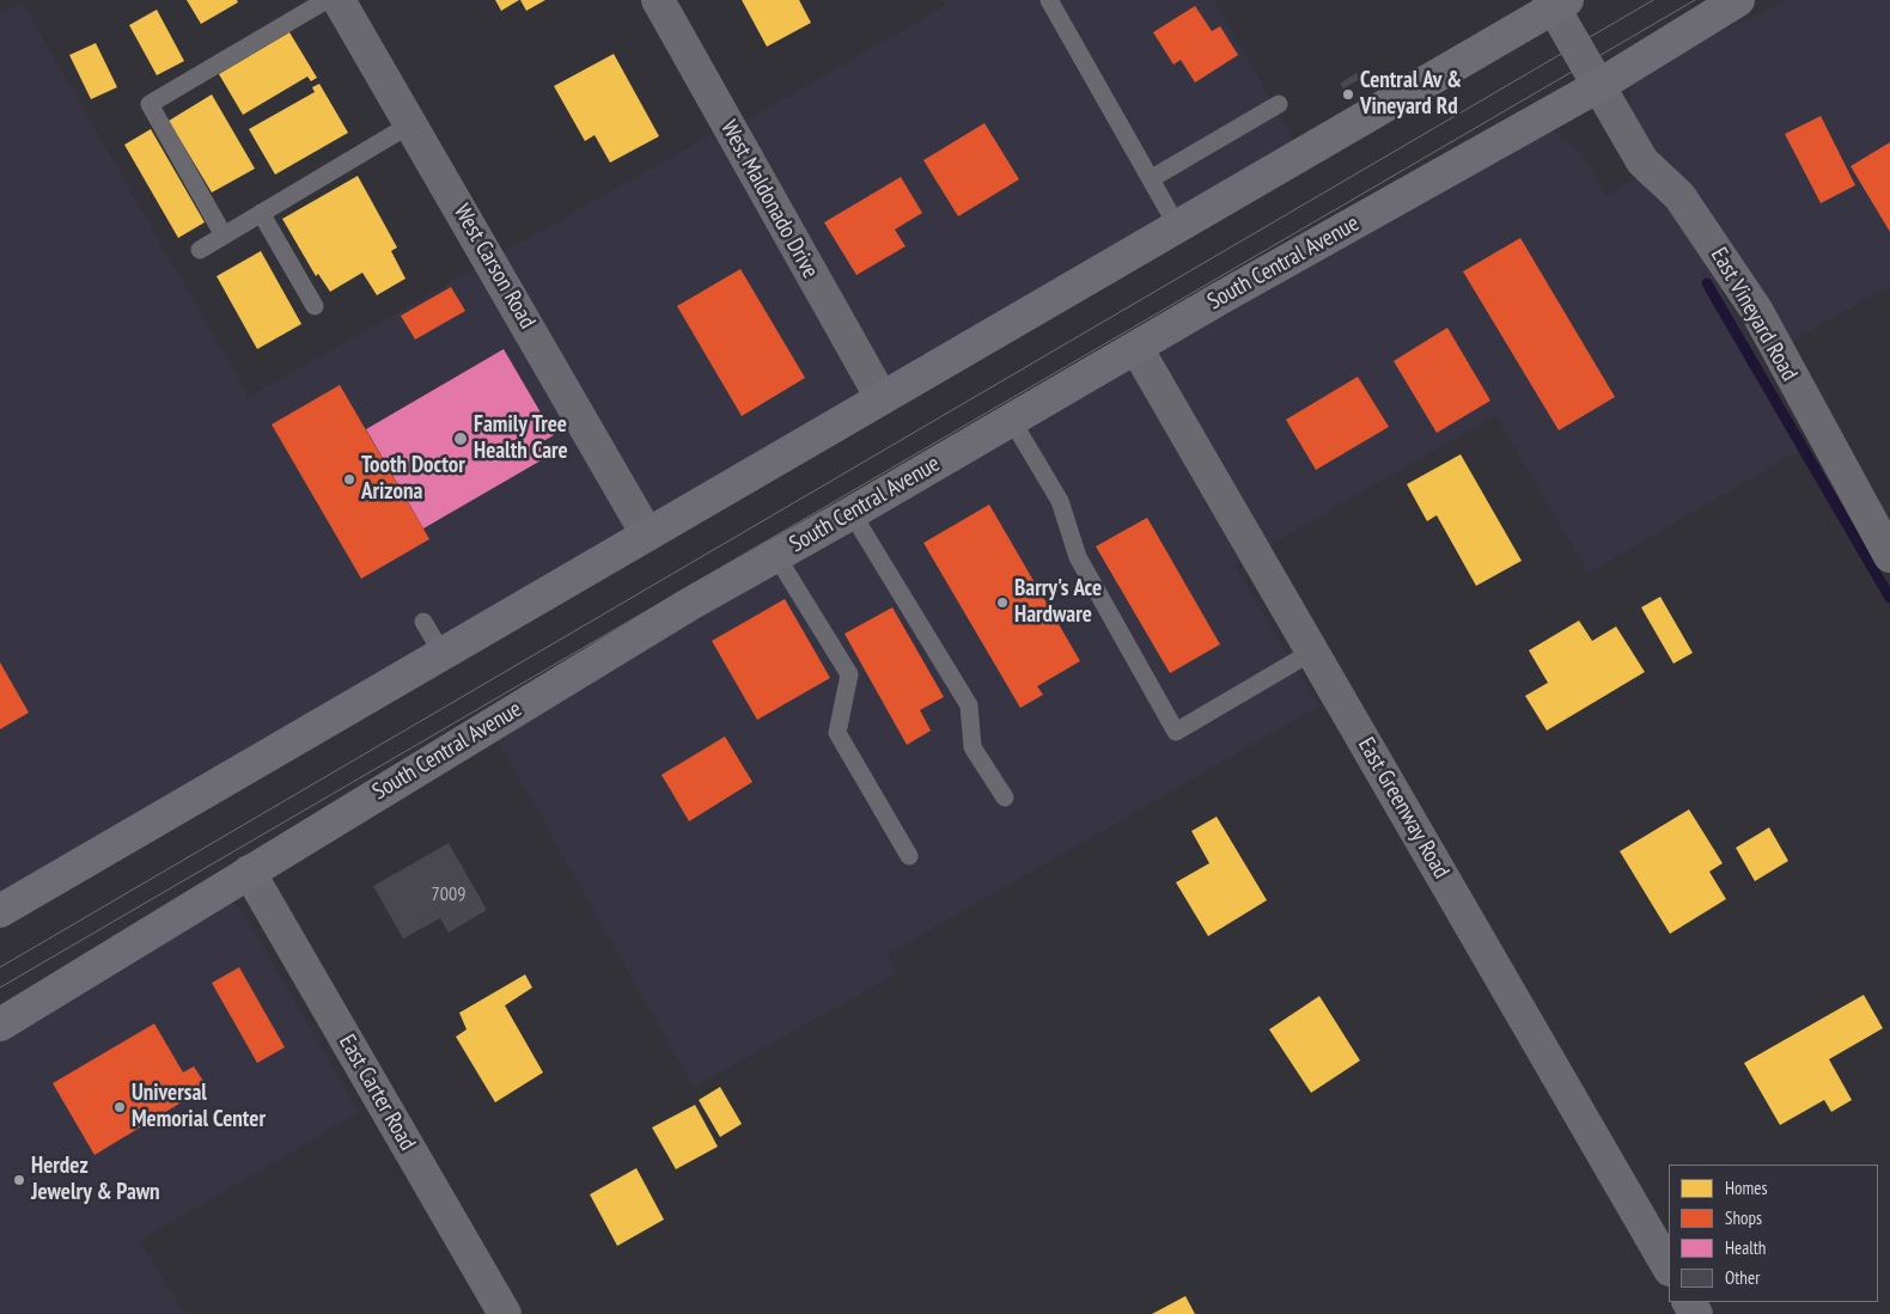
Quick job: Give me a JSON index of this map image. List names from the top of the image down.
{
  "streets": {
    "main road": ["South Central Avenue"],
    "street": [
      "West Maldonado Drive",
      "West Carson Road",
      "East Vineyard Road",
      "East Greenway Road",
      "East Carter Road"
    ]
  },
  "crossings": [
    ["South Central Avenue", "East Vineyard Road"],
    ["South Central Avenue", "East Greenway Road"],
    ["South Central Avenue", "East Carter Road"]
  ],
  "places": [
    "Central Av & Vineyard Rd",
    "Family Tree Health Care",
    "Tooth Doctor Arizona",
    "Barry's Ace Hardware",
    "Universal Memorial Center",
    "Herdez Jewelry & Pawn"
  ],
  "house_numbers": ["7009"],
  "legend": [
    "Homes",
    "Shops",
    "Health",
    "Other"
  ]
}
